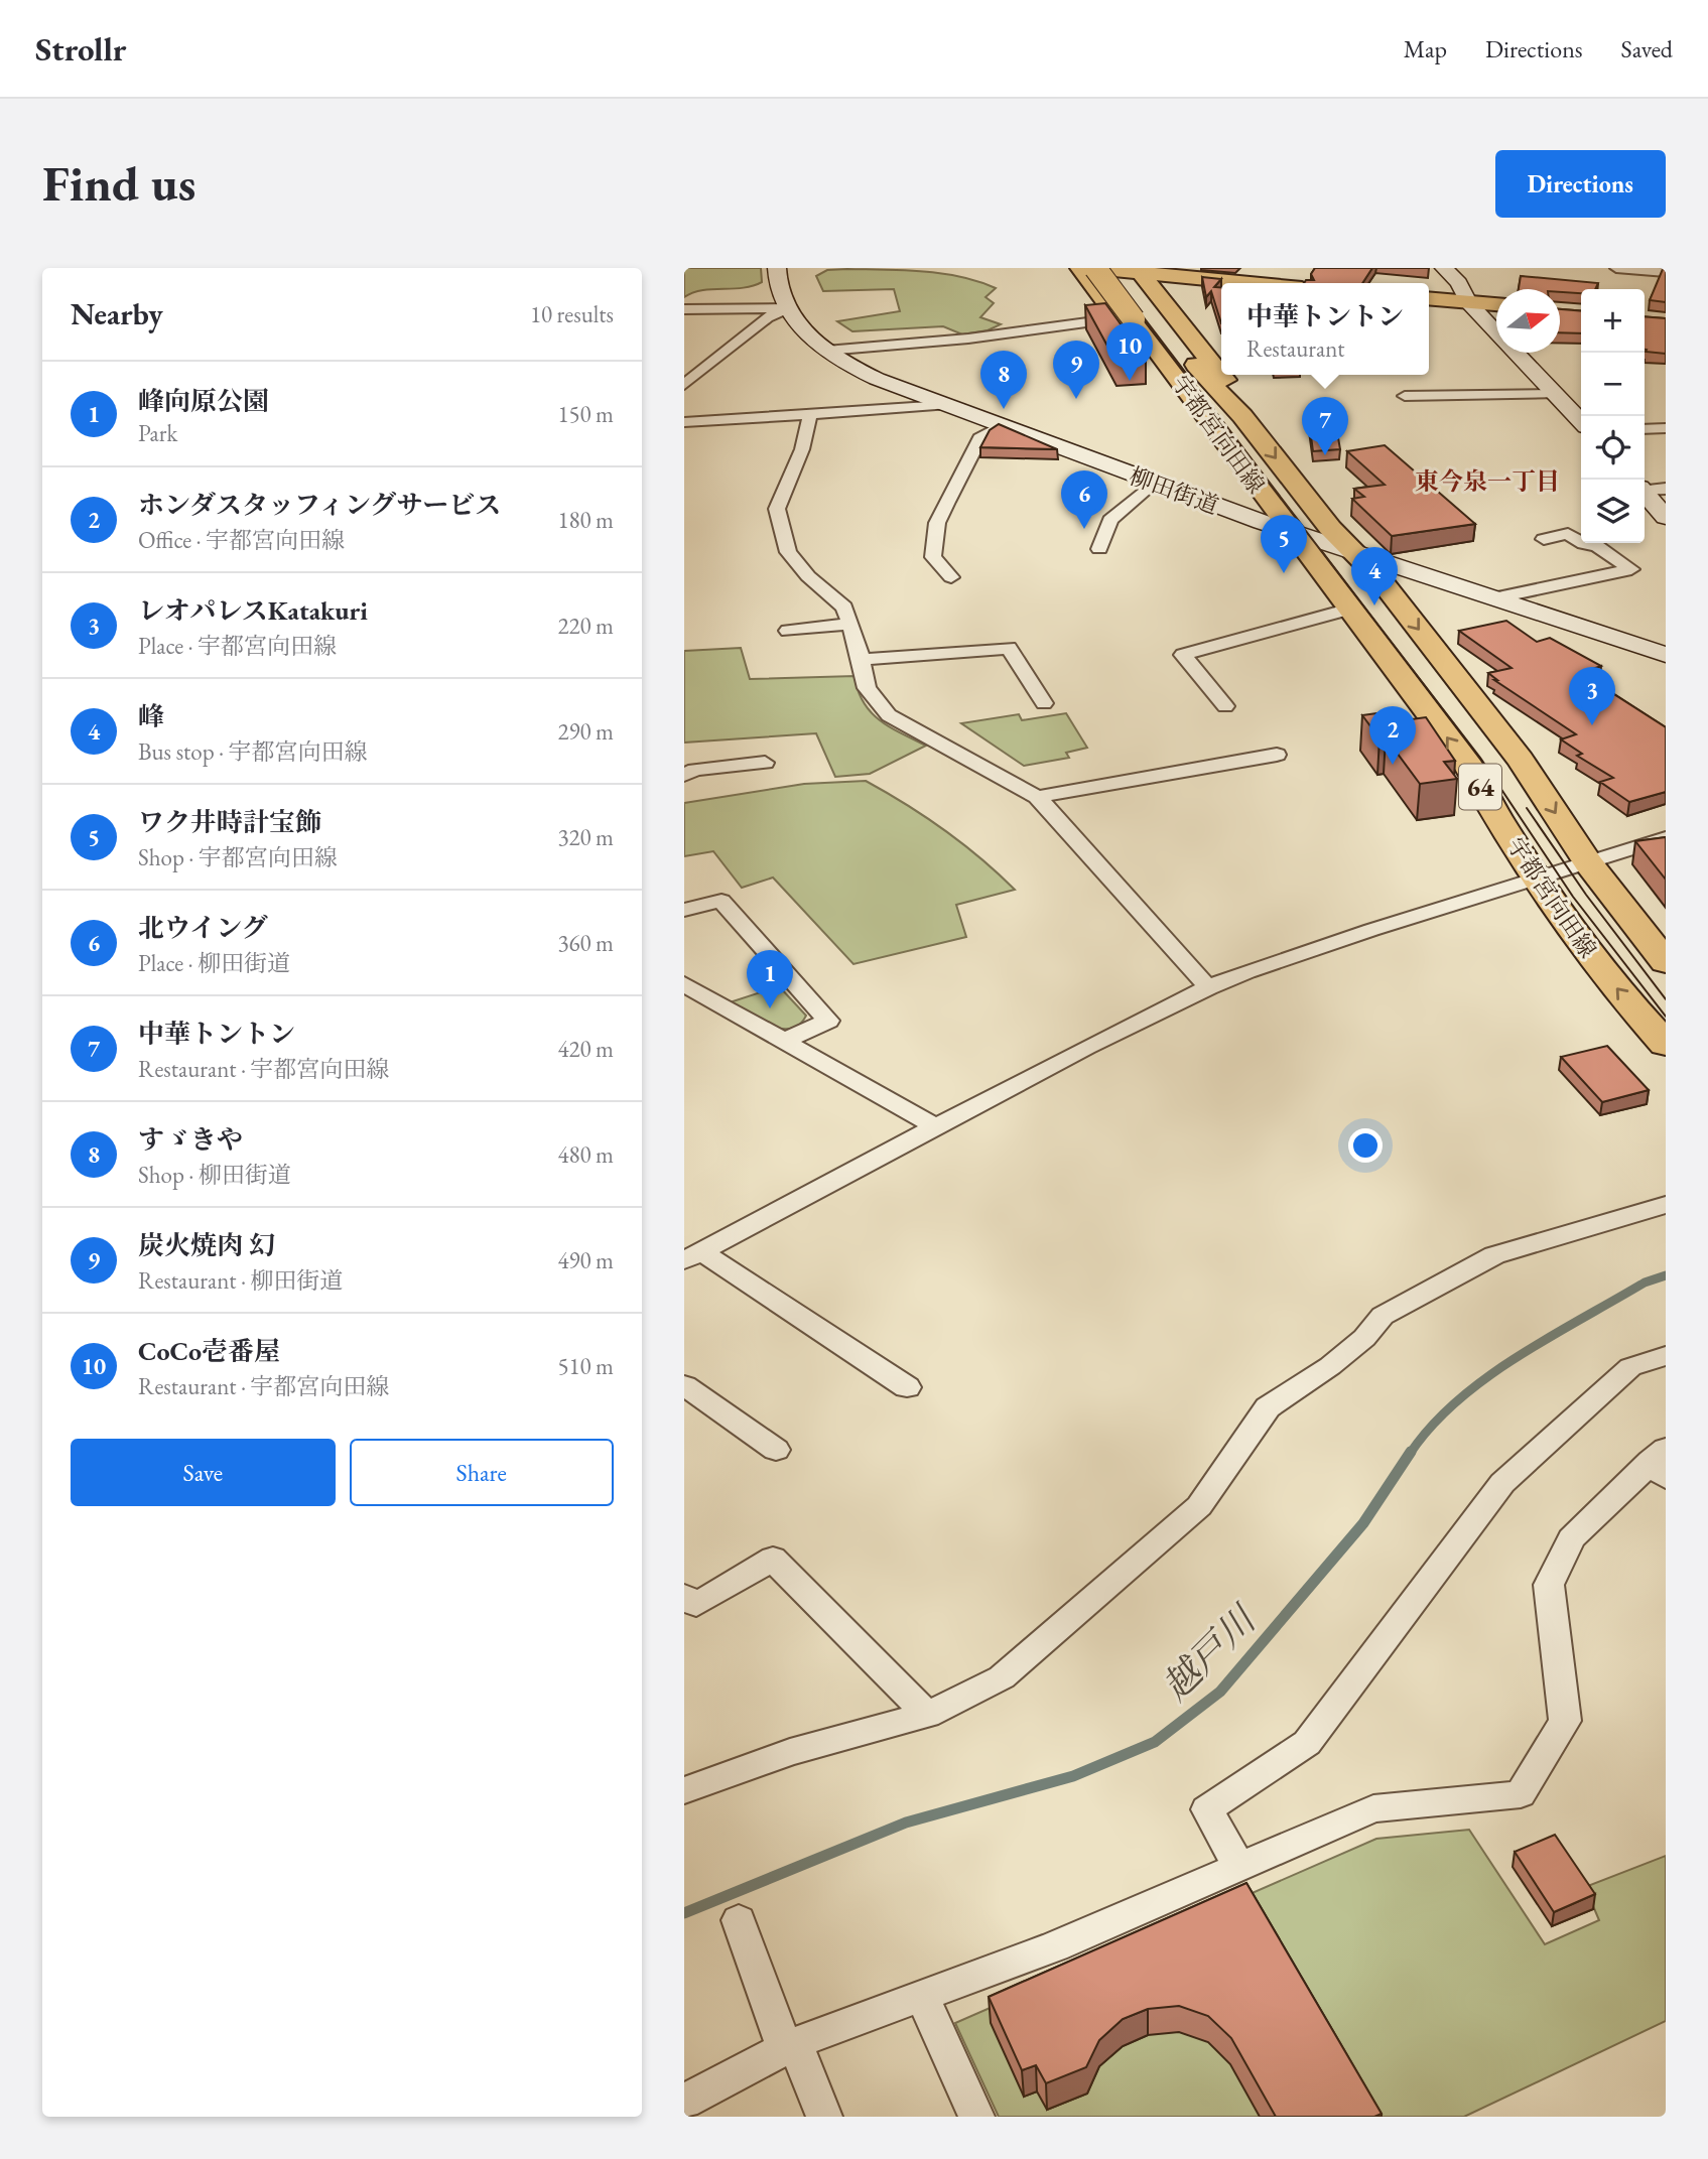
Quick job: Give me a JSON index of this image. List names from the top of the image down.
{
  "streets": {
    "main road": ["宇都宮向田線", "64"],
    "street": ["柳田街道"]
  },
  "crossings": [
    ["宇都宮向田線", "柳田街道"]
  ],
  "districts": ["東今泉一丁目"],
  "water": ["越戸川"],
  "north": "right",
  "page": {
    "header": "Strollr",
    "nav": ["Map", "Directions", "Saved"],
    "buttons": [
      "Directions",
      ["Save", "Share"]
    ],
    "title": "Find us",
    "heading": ["Nearby", "10 results"],
    "popup": ["中華トントン", "Restaurant"],
    "map_buttons": ["+", "−"],
    "pins": [
      "10",
      "9",
      "8",
      "7",
      "6",
      "5",
      "4",
      "3",
      "2",
      "1"
    ],
    "list": [
      {
        "mark": "1",
        "name": "峰向原公園",
        "note": "Park",
        "value": "150 m"
      },
      {
        "mark": "2",
        "name": "ホンダスタッフィングサービス",
        "note": "Office · 宇都宮向田線",
        "value": "180 m"
      },
      {
        "mark": "3",
        "name": "レオパレスKatakuri",
        "note": "Place · 宇都宮向田線",
        "value": "220 m"
      },
      {
        "mark": "4",
        "name": "峰",
        "note": "Bus stop · 宇都宮向田線",
        "value": "290 m"
      },
      {
        "mark": "5",
        "name": "ワク井時計宝飾",
        "note": "Shop · 宇都宮向田線",
        "value": "320 m"
      },
      {
        "mark": "6",
        "name": "北ウイング",
        "note": "Place · 柳田街道",
        "value": "360 m"
      },
      {
        "mark": "7",
        "name": "中華トントン",
        "note": "Restaurant · 宇都宮向田線",
        "value": "420 m"
      },
      {
        "mark": "8",
        "name": "すゞきや",
        "note": "Shop · 柳田街道",
        "value": "480 m"
      },
      {
        "mark": "9",
        "name": "炭火焼肉 幻",
        "note": "Restaurant · 柳田街道",
        "value": "490 m"
      },
      {
        "mark": "10",
        "name": "CoCo壱番屋",
        "note": "Restaurant · 宇都宮向田線",
        "value": "510 m"
      }
    ]
  }
}
